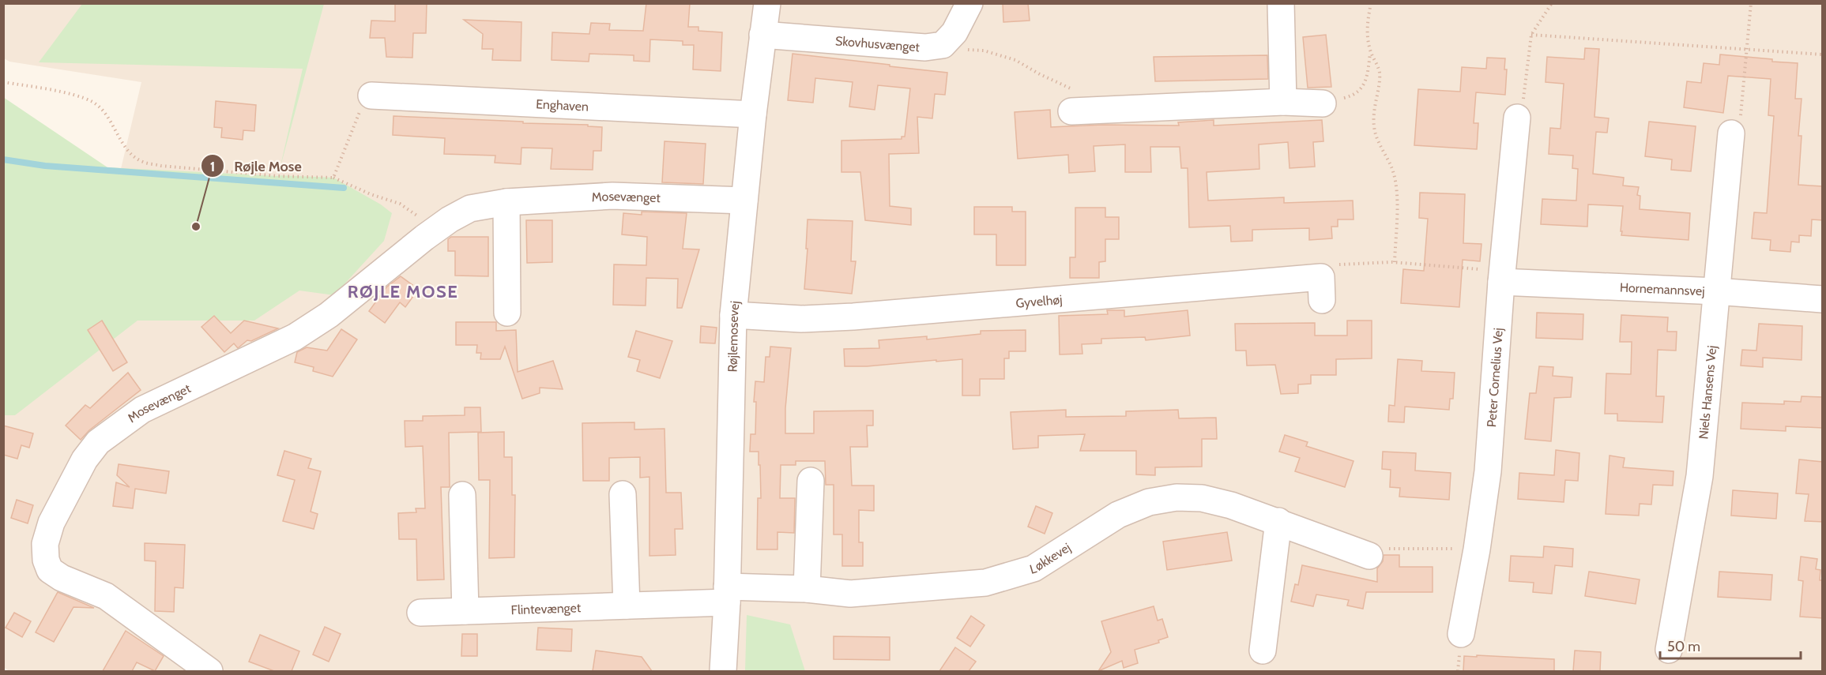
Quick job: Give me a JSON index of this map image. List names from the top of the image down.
{
  "streets": {
    "street": [
      "Skovhusvænget",
      "Enghaven",
      "Mosevænget",
      "Hornemannsvej",
      "Gyvelhøj",
      "Røjlemosevej",
      "Peter Cornelius Vej",
      "Niels Hansens Vej",
      "Løkkevej",
      "Flintevænget"
    ]
  },
  "crossings": [
    ["Skovhusvænget", "Røjlemosevej"],
    ["Enghaven", "Røjlemosevej"],
    ["Mosevænget", "Røjlemosevej"],
    ["Hornemannsvej", "Peter Cornelius Vej"],
    ["Hornemannsvej", "Niels Hansens Vej"],
    ["Gyvelhøj", "Røjlemosevej"],
    ["Røjlemosevej", "Løkkevej"],
    ["Røjlemosevej", "Flintevænget"],
    ["Løkkevej", "Flintevænget"]
  ],
  "districts": ["RØJLE MOSE"],
  "places": ["Røjle Mose"],
  "scale_bar": "50 m"
}
